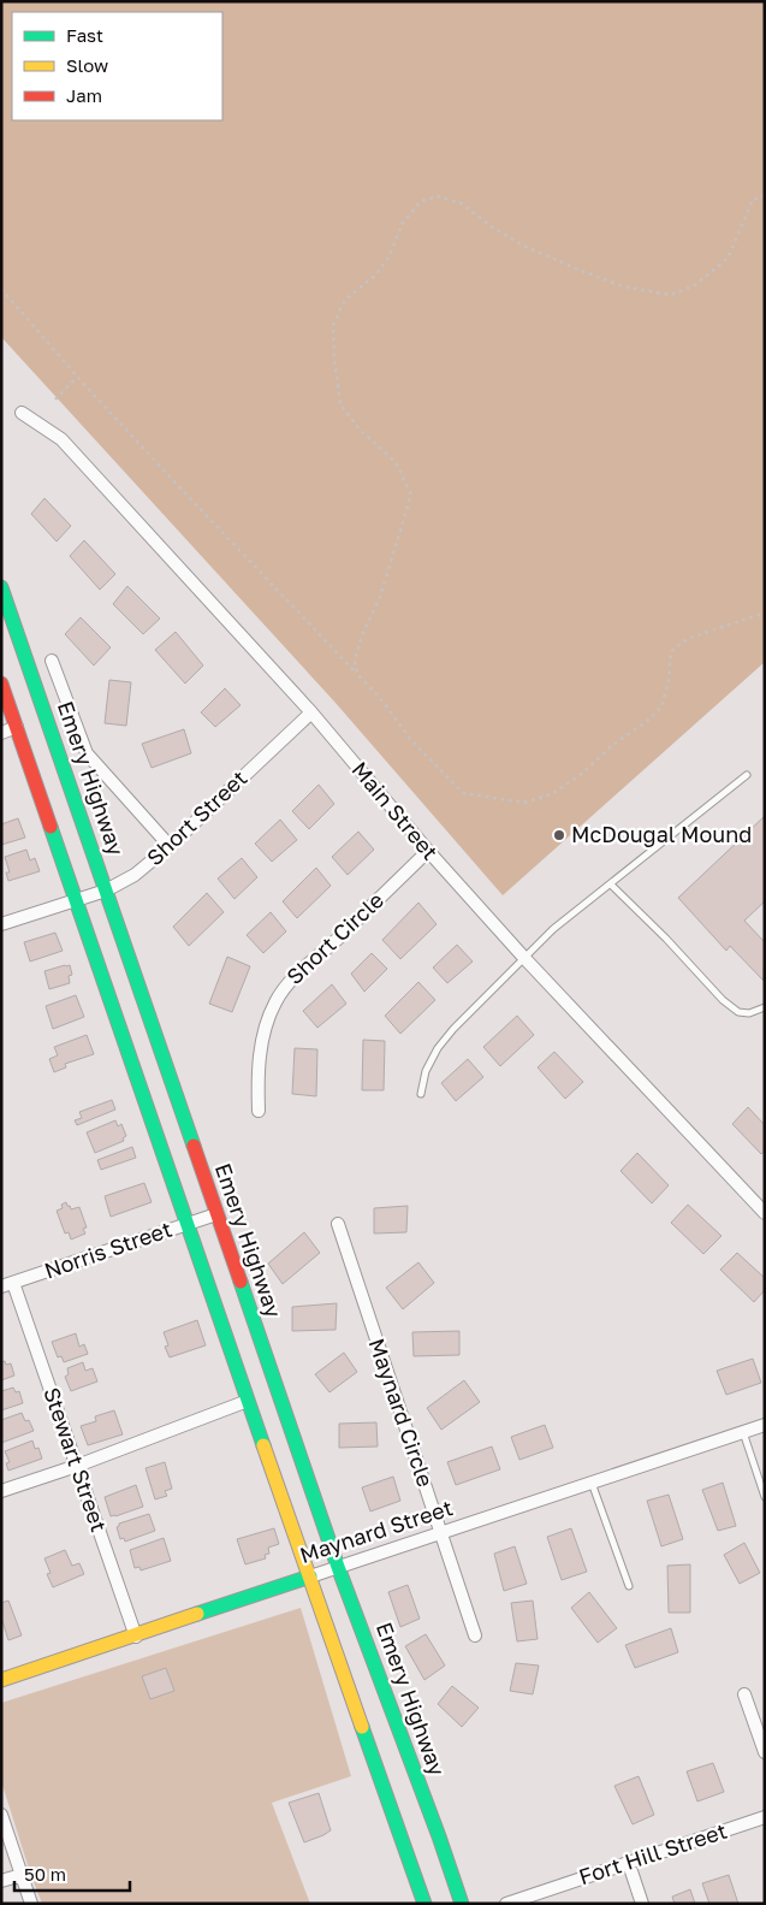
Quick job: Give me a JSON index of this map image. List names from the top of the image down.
{
  "streets": {
    "main road": ["Emery Highway", "Maynard Street"],
    "street": [
      "Main Street",
      "Short Street",
      "Short Circle",
      "Norris Street",
      "Maynard Circle",
      "Stewart Street",
      "Fort Hill Street"
    ]
  },
  "crossings": [
    ["Emery Highway", "Short Street"],
    ["Emery Highway", "Norris Street"],
    ["Emery Highway", "Maynard Street"],
    ["Main Street", "Short Street"],
    ["Main Street", "Short Circle"],
    ["Norris Street", "Stewart Street"],
    ["Maynard Circle", "Maynard Street"],
    ["Stewart Street", "Maynard Street"]
  ],
  "places": ["McDougal Mound"],
  "legend": ["Fast", "Slow", "Jam"],
  "scale_bar": "50 m"
}
